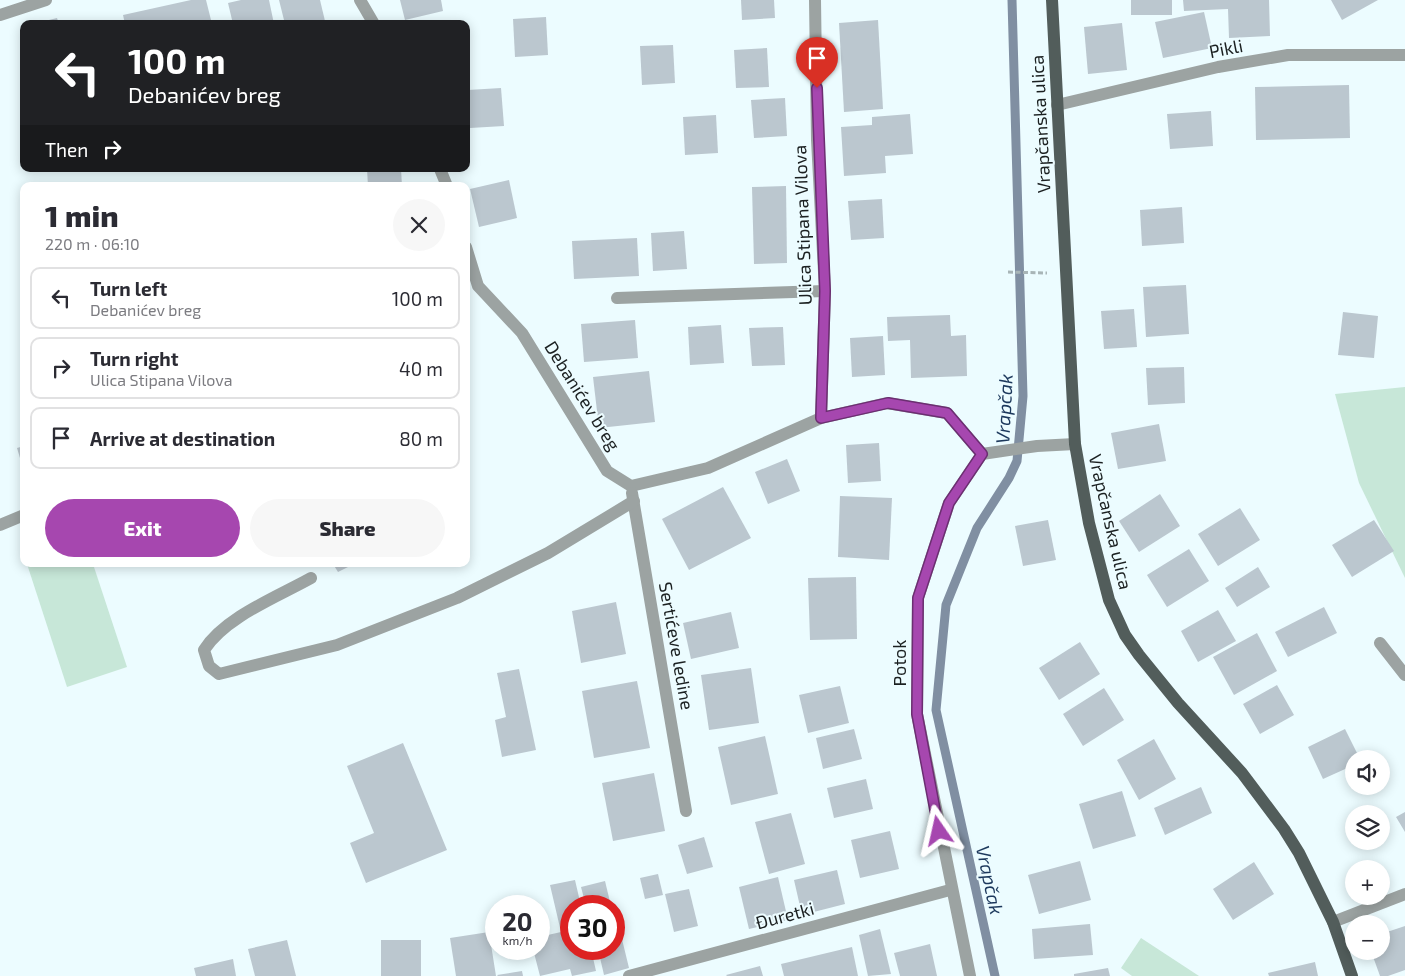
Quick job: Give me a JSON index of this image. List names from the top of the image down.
{
  "streets": {
    "main road": ["Vrapčanska ulica"],
    "street": [
      "Pikli",
      "Ulica Stipana Vilova",
      "Debanićev breg",
      "Sertićeve ledine",
      "Potok",
      "Đuretki"
    ]
  },
  "crossings": [
    ["Pikli", "Vrapčanska ulica"],
    ["Debanićev breg", "Sertićeve ledine"],
    ["Potok", "Đuretki"]
  ],
  "water": ["Vrapčak"],
  "page": {
    "turn": ["100 m", "Debanićev breg"],
    "then": "Then",
    "heading": ["1 min", "220 m · 06:10"],
    "list": [
      {
        "name": "Turn left",
        "note": "Debanićev breg",
        "value": "100 m"
      },
      {
        "name": "Turn right",
        "note": "Ulica Stipana Vilova",
        "value": "40 m"
      },
      {
        "name": "Arrive at destination",
        "value": "80 m"
      }
    ],
    "buttons": ["Exit", "Share"],
    "map_buttons": ["+", "−"],
    "speed": "20 km/h",
    "limit": "30"
  }
}
